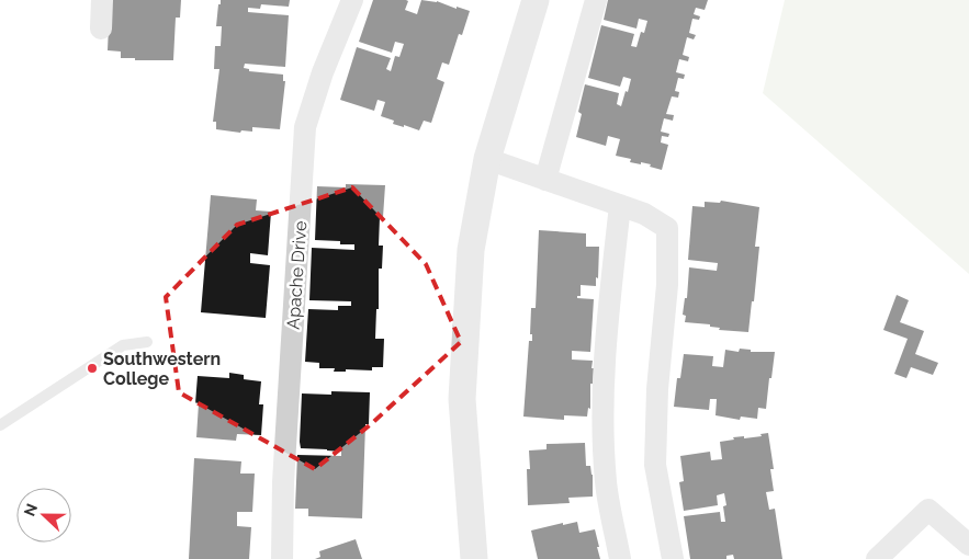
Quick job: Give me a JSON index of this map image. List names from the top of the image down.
{
  "streets": {
    "street": ["Apache Drive"]
  },
  "places": ["Southwestern College"],
  "north": "left"
}
